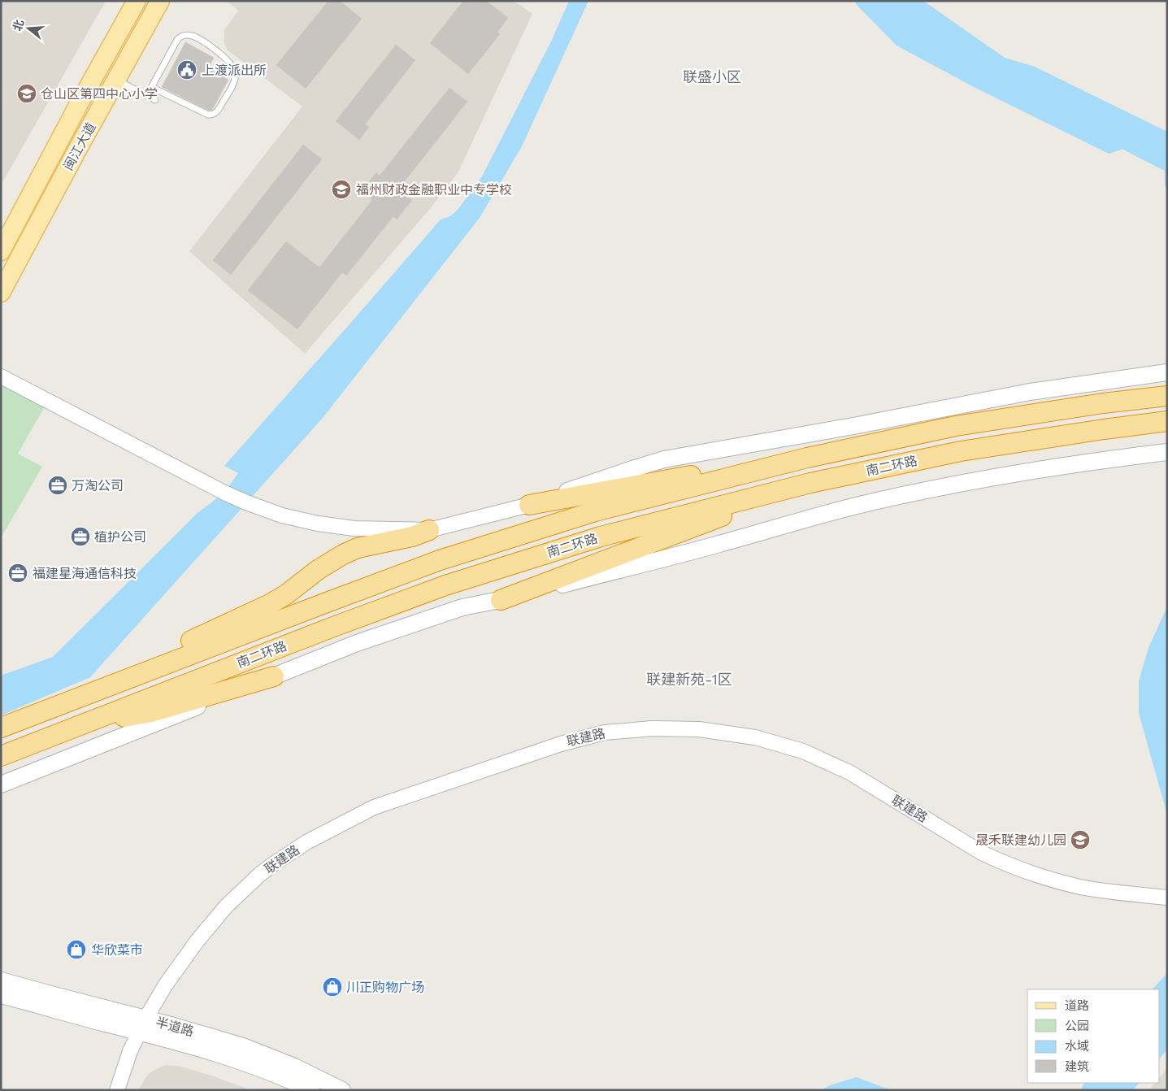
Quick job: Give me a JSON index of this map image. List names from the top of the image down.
{
  "streets": {
    "highway": ["南二环路"],
    "main road": ["闽江大道", "半道路"],
    "street": ["联建路"]
  },
  "crossings": [
    ["联建路", "半道路"]
  ],
  "districts": ["联盛小区", "联建新苑-1区"],
  "places": {
    "public building": ["上渡派出所"],
    "school or university": ["仓山区第四中心小学", "福州财政金融职业中专学校", "晟禾联建幼儿园"],
    "office": ["万淘公司", "植护公司", "福建星海通信科技"],
    "shop": ["华欣菜市", "川正购物广场"]
  },
  "legend": [
    "道路",
    "公园",
    "水域",
    "建筑"
  ],
  "north": "left"
}
